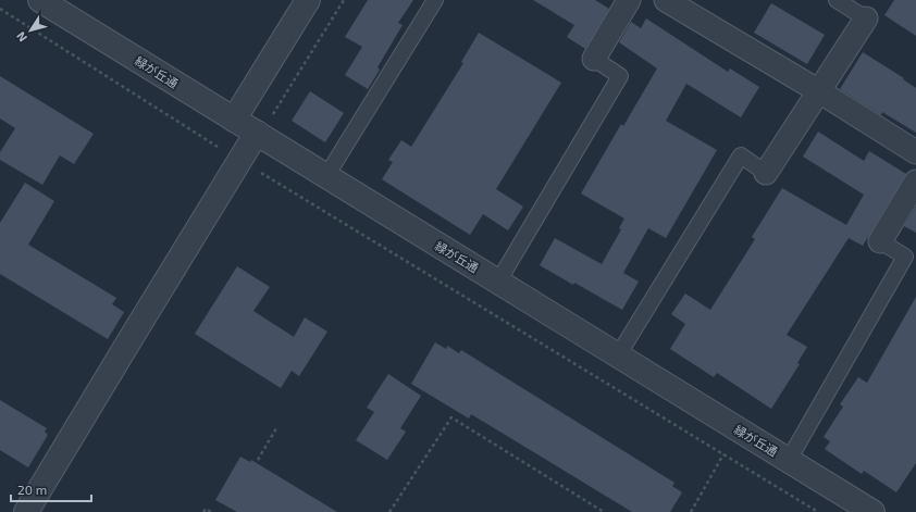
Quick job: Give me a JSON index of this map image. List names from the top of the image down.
{
  "streets": {
    "street": ["緑が丘通"]
  },
  "scale_bar": "20 m",
  "north": "bottom left"
}
